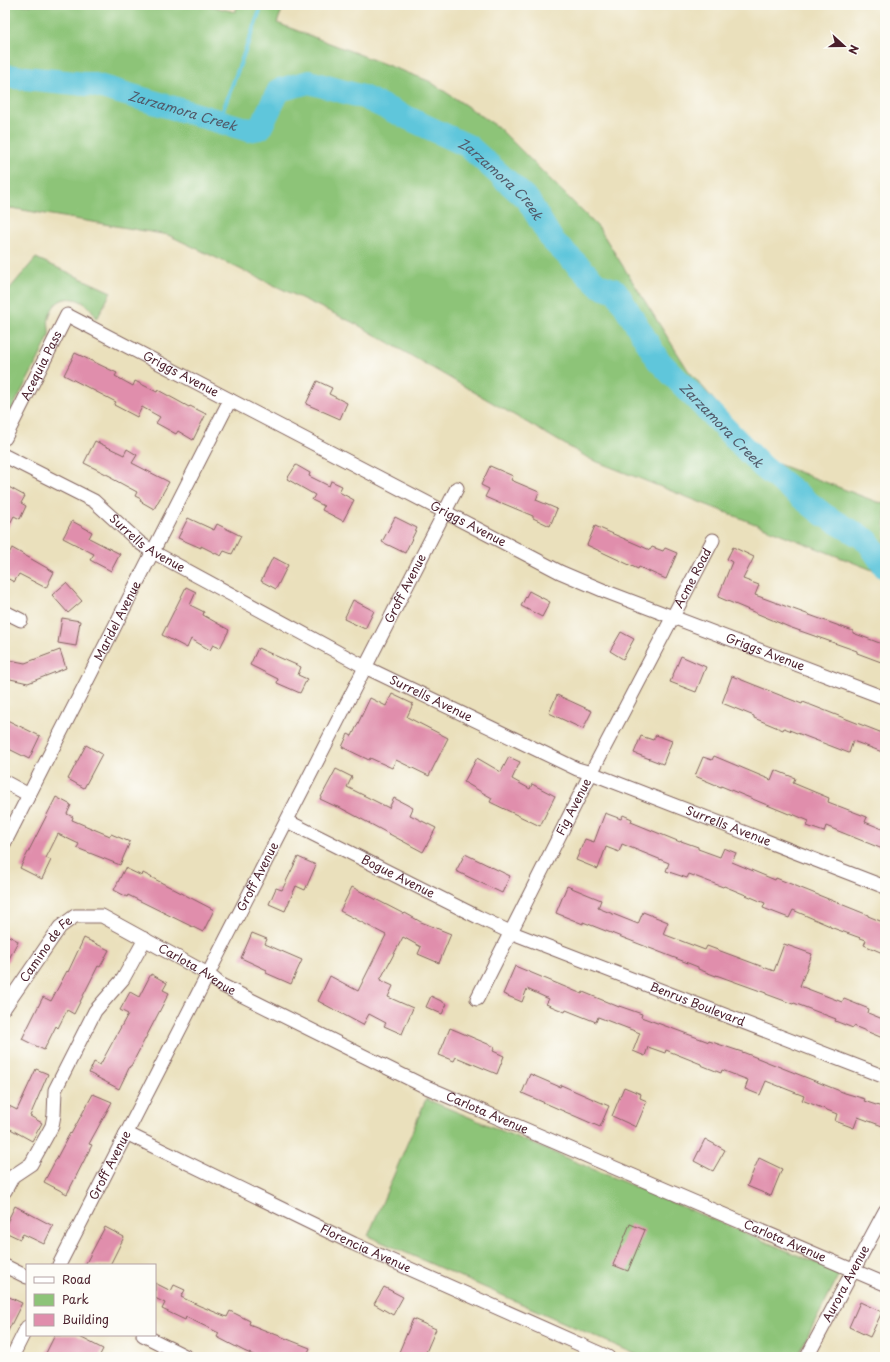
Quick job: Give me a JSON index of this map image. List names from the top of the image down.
{
  "streets": {
    "street": [
      "Acequia Pass",
      "Griggs Avenue",
      "Surrells Avenue",
      "Acme Road",
      "Groff Avenue",
      "Maridel Avenue",
      "Fig Avenue",
      "Bogue Avenue",
      "Camino de Fe",
      "Carlota Avenue",
      "Benrus Boulevard",
      "Florencia Avenue",
      "Aurora Avenue"
    ]
  },
  "crossings": [
    ["Acequia Pass", "Griggs Avenue"],
    ["Griggs Avenue", "Acme Road"],
    ["Griggs Avenue", "Groff Avenue"],
    ["Griggs Avenue", "Maridel Avenue"],
    ["Griggs Avenue", "Fig Avenue"],
    ["Surrells Avenue", "Groff Avenue"],
    ["Surrells Avenue", "Maridel Avenue"],
    ["Surrells Avenue", "Fig Avenue"],
    ["Acme Road", "Fig Avenue"],
    ["Groff Avenue", "Bogue Avenue"],
    ["Groff Avenue", "Carlota Avenue"],
    ["Groff Avenue", "Florencia Avenue"],
    ["Fig Avenue", "Bogue Avenue"],
    ["Fig Avenue", "Benrus Boulevard"],
    ["Bogue Avenue", "Benrus Boulevard"],
    ["Camino de Fe", "Carlota Avenue"],
    ["Carlota Avenue", "Aurora Avenue"]
  ],
  "water": ["Zarzamora Creek"],
  "legend": ["Road", "Park", "Building"],
  "north": "right"
}
